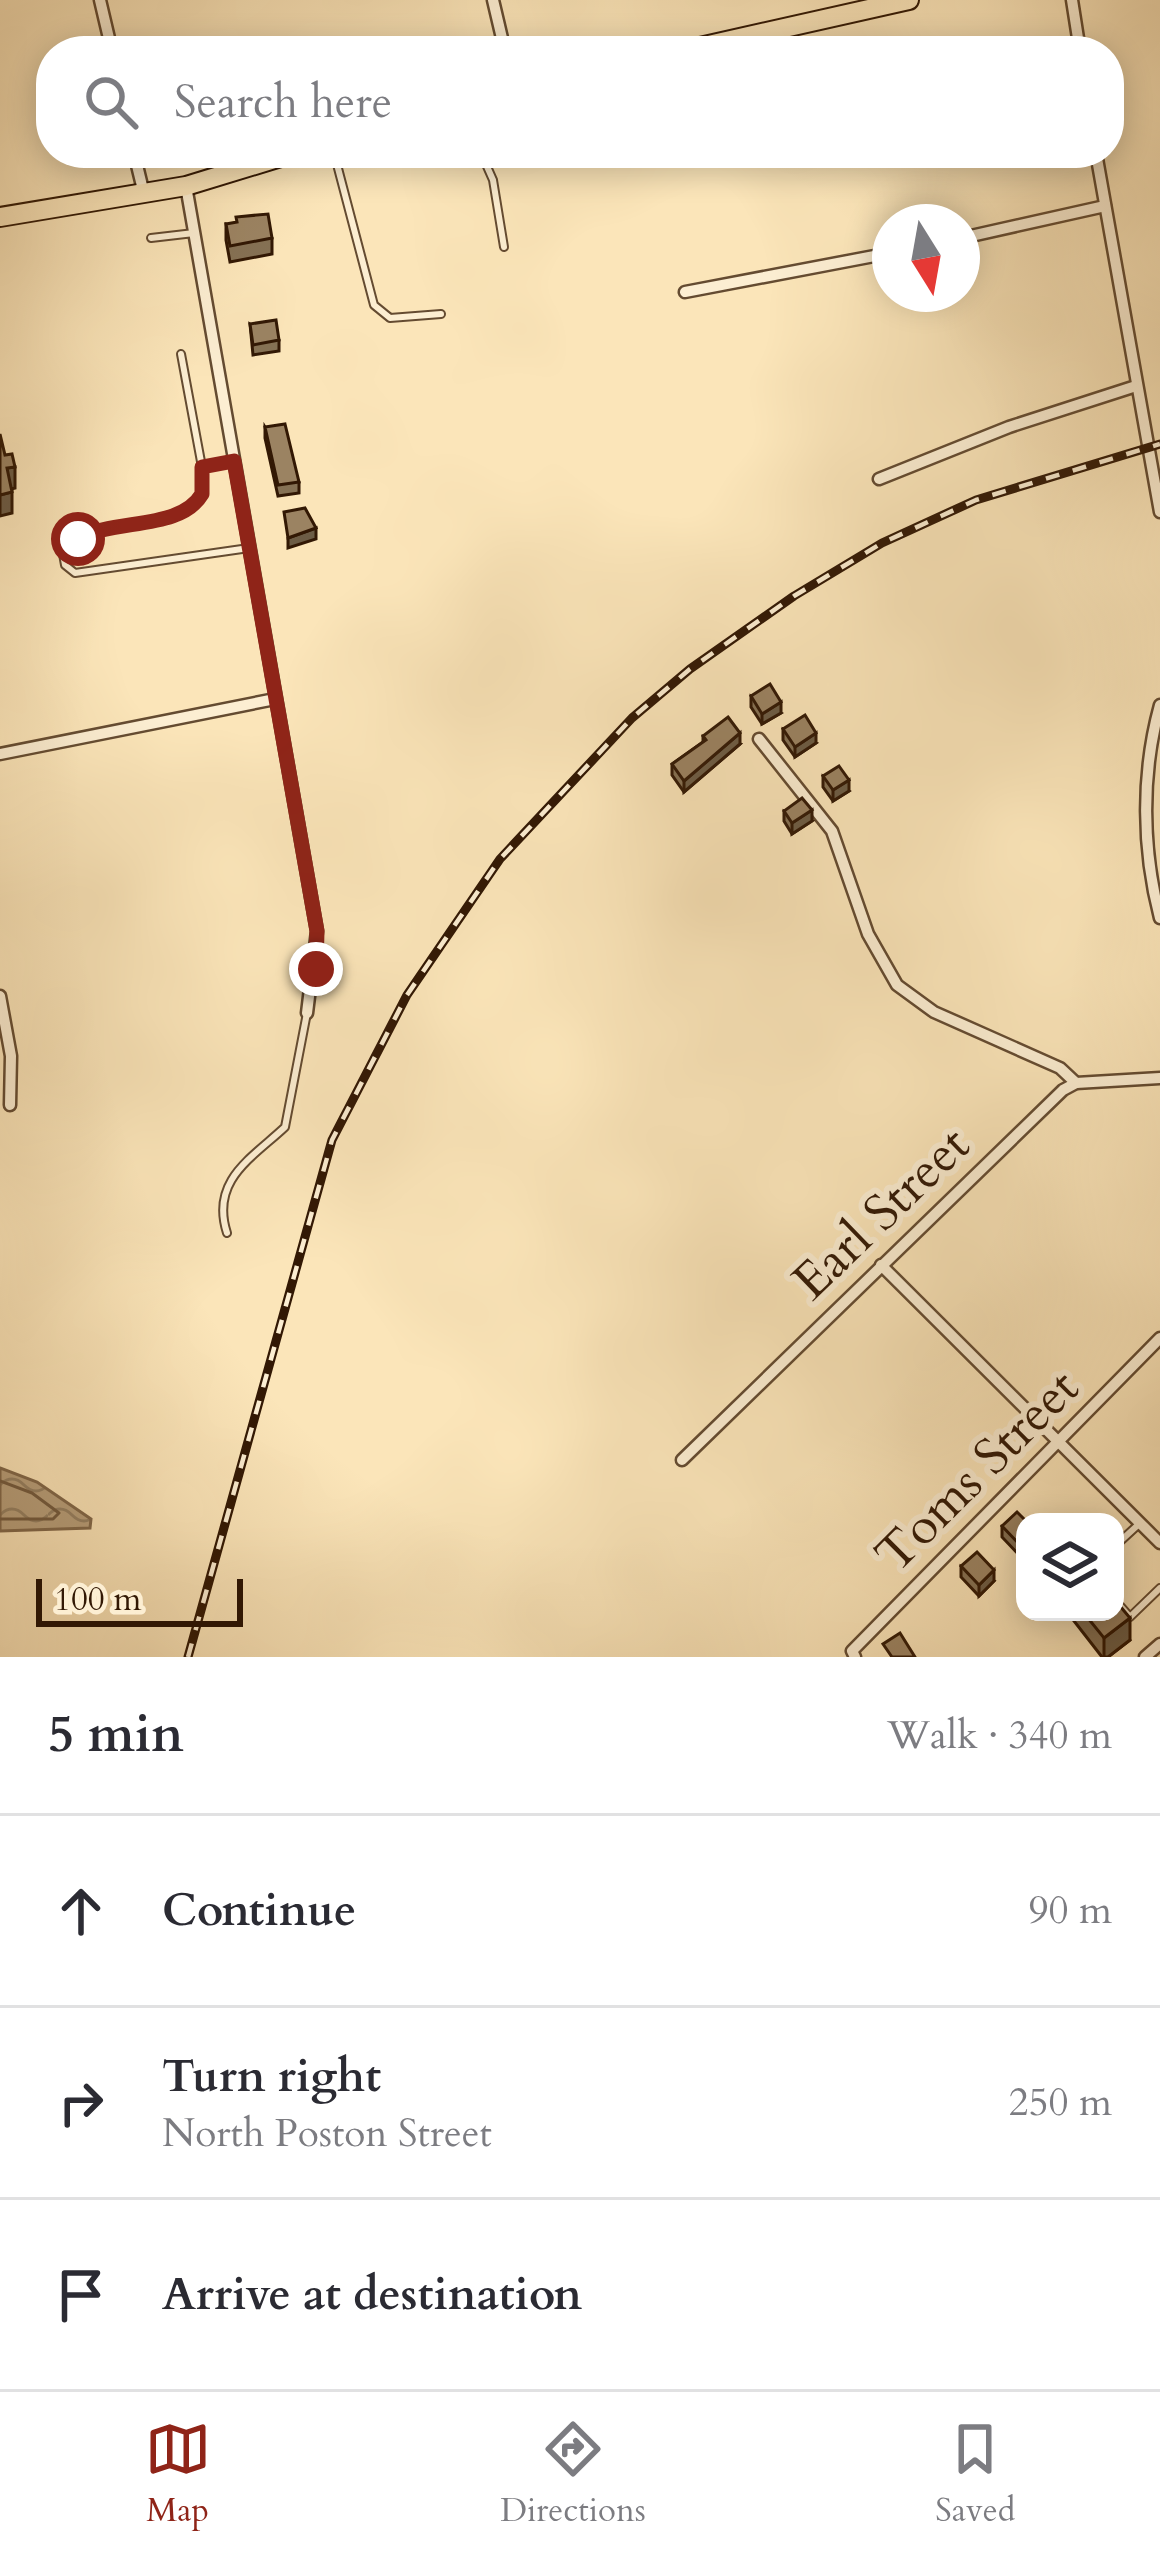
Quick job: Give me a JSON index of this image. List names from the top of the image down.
{
  "streets": {
    "street": ["Earl Street", "Toms Street"]
  },
  "scale_bar": "100 m",
  "north": "bottom",
  "page": {
    "search": "Search here",
    "scale": "100 m",
    "heading": ["5 min", "Walk · 340 m"],
    "list": [
      ["Continue", "90 m"],
      ["Turn right", "North Poston Street", "250 m"],
      "Arrive at destination"
    ],
    "nav": ["Map", "Directions", "Saved"]
  }
}
